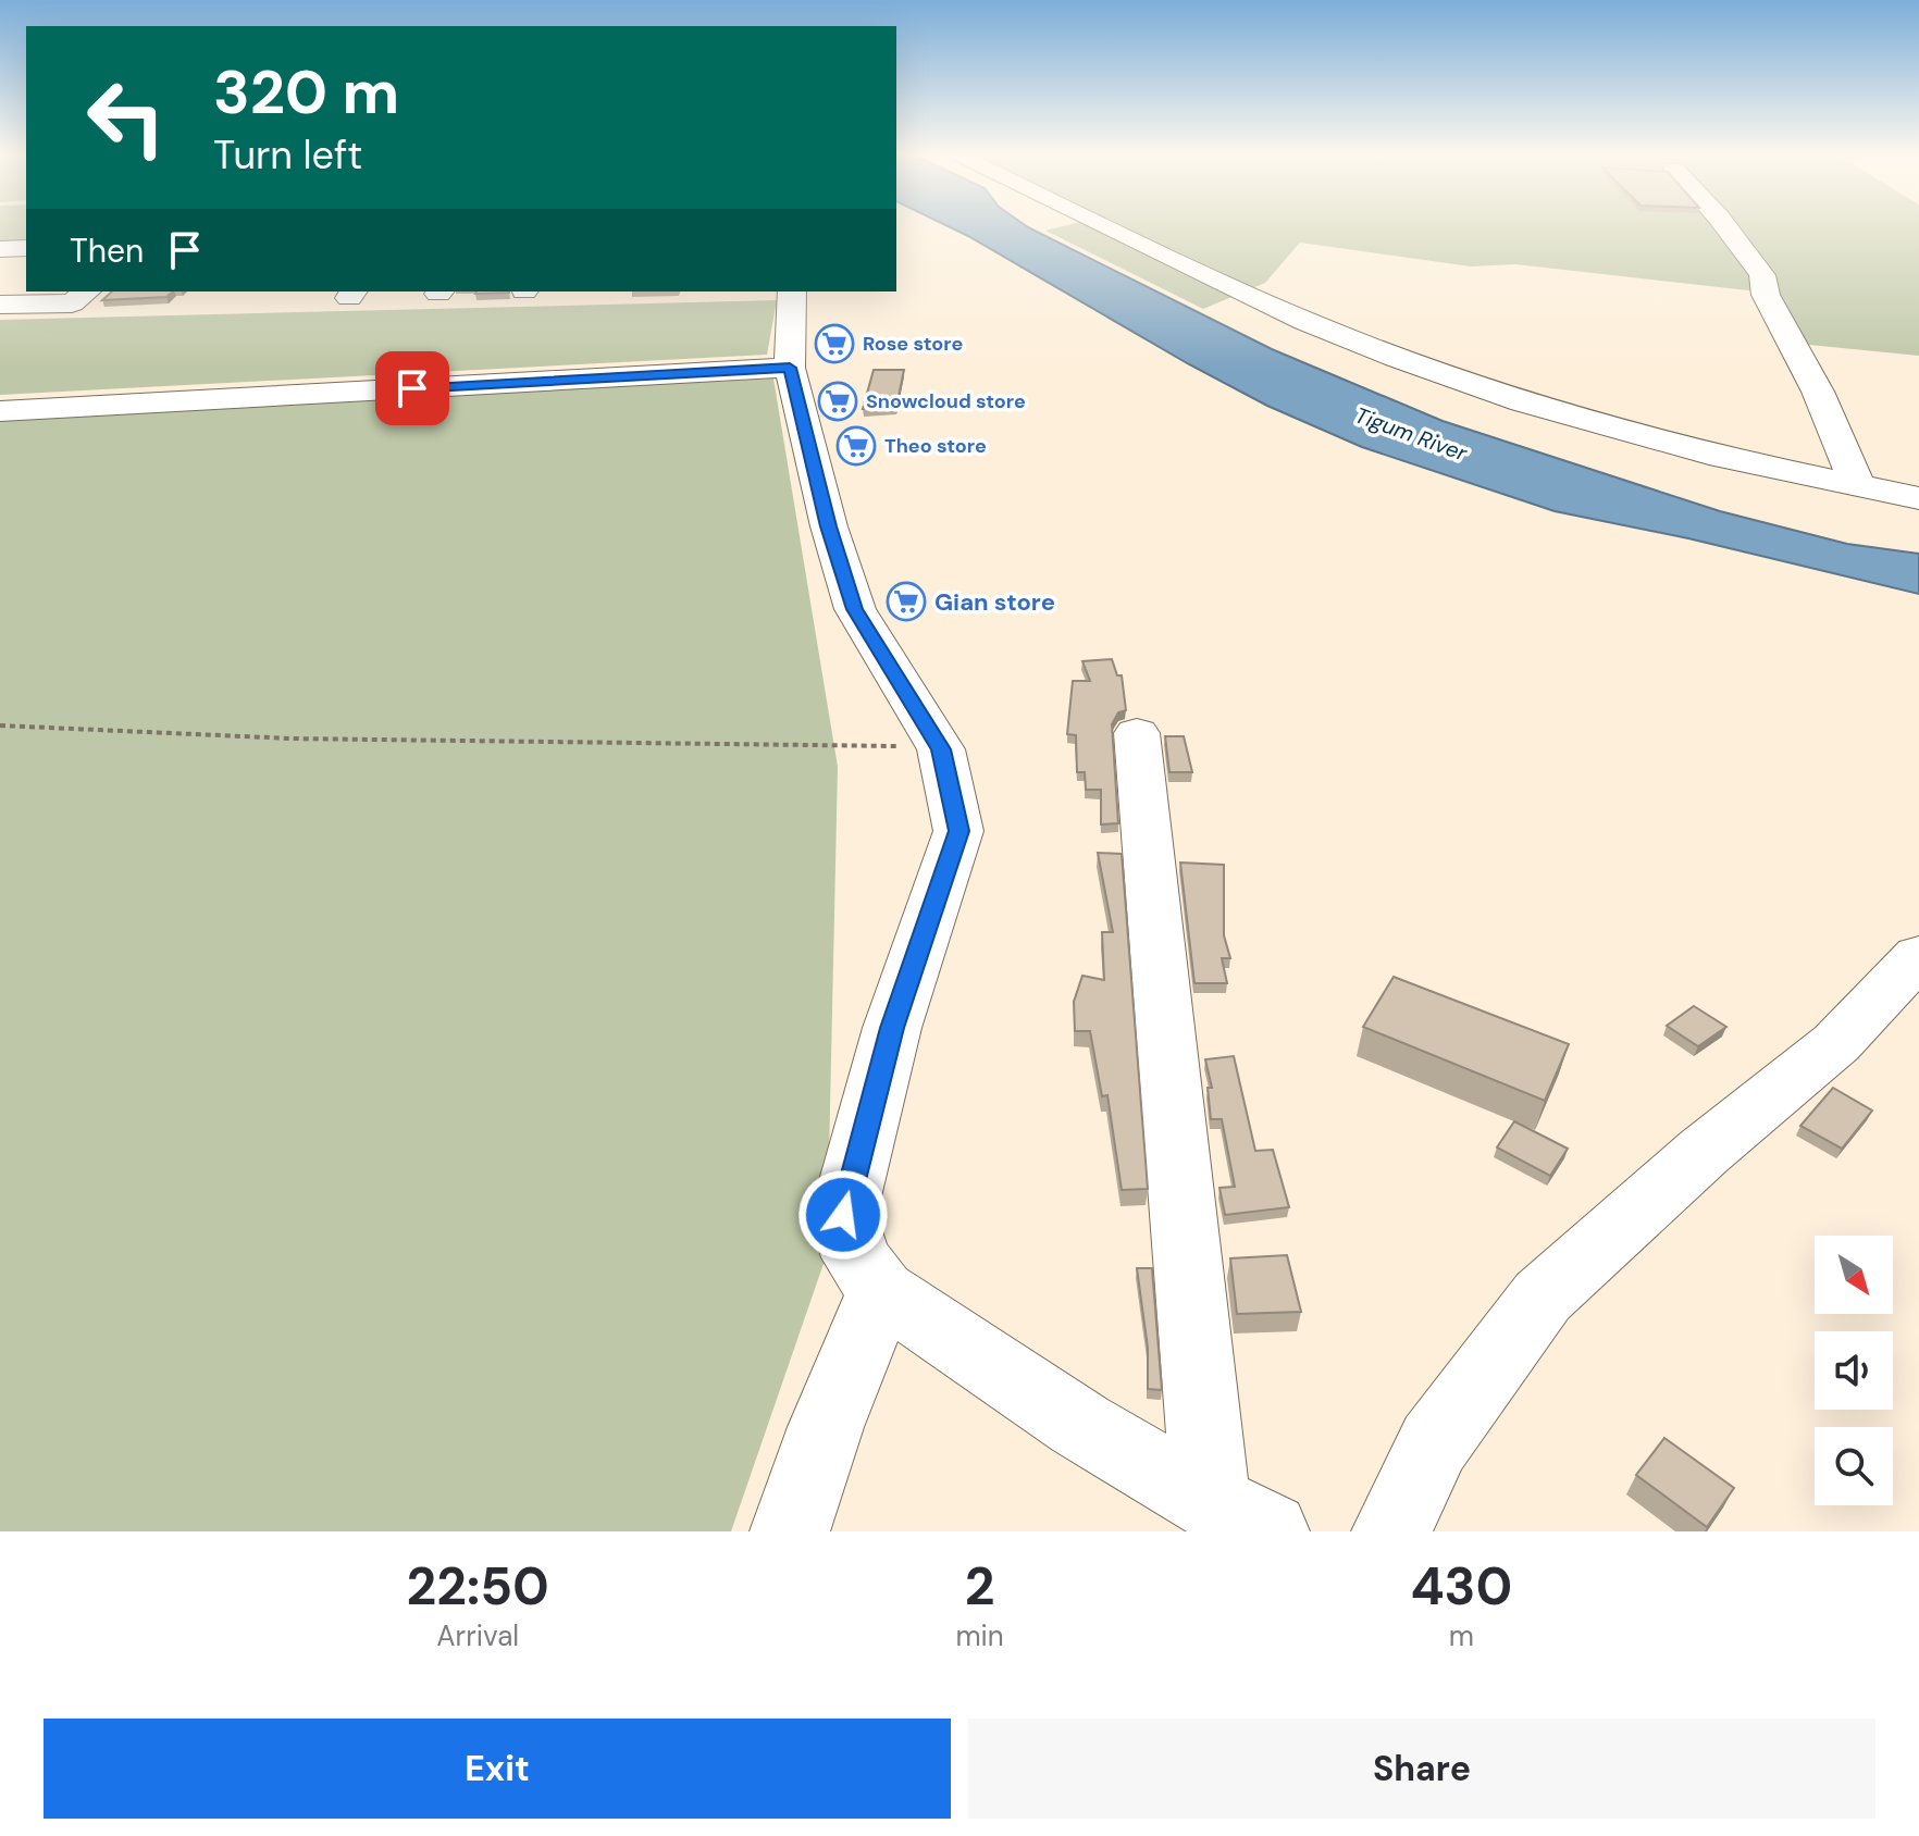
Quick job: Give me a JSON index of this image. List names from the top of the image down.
{
  "water": ["Tigum River"],
  "places": {
    "supermarket": [
      "Rose store",
      "Snowcloud store",
      "Theo store",
      "Gian store"
    ]
  },
  "north": "bottom right",
  "page": {
    "turn": ["320 m", "Turn left"],
    "then": "Then",
    "eta": [
      "22:50",
      "Arrival",
      "2",
      "min",
      "430",
      "m"
    ],
    "buttons": ["Exit", "Share"]
  }
}
